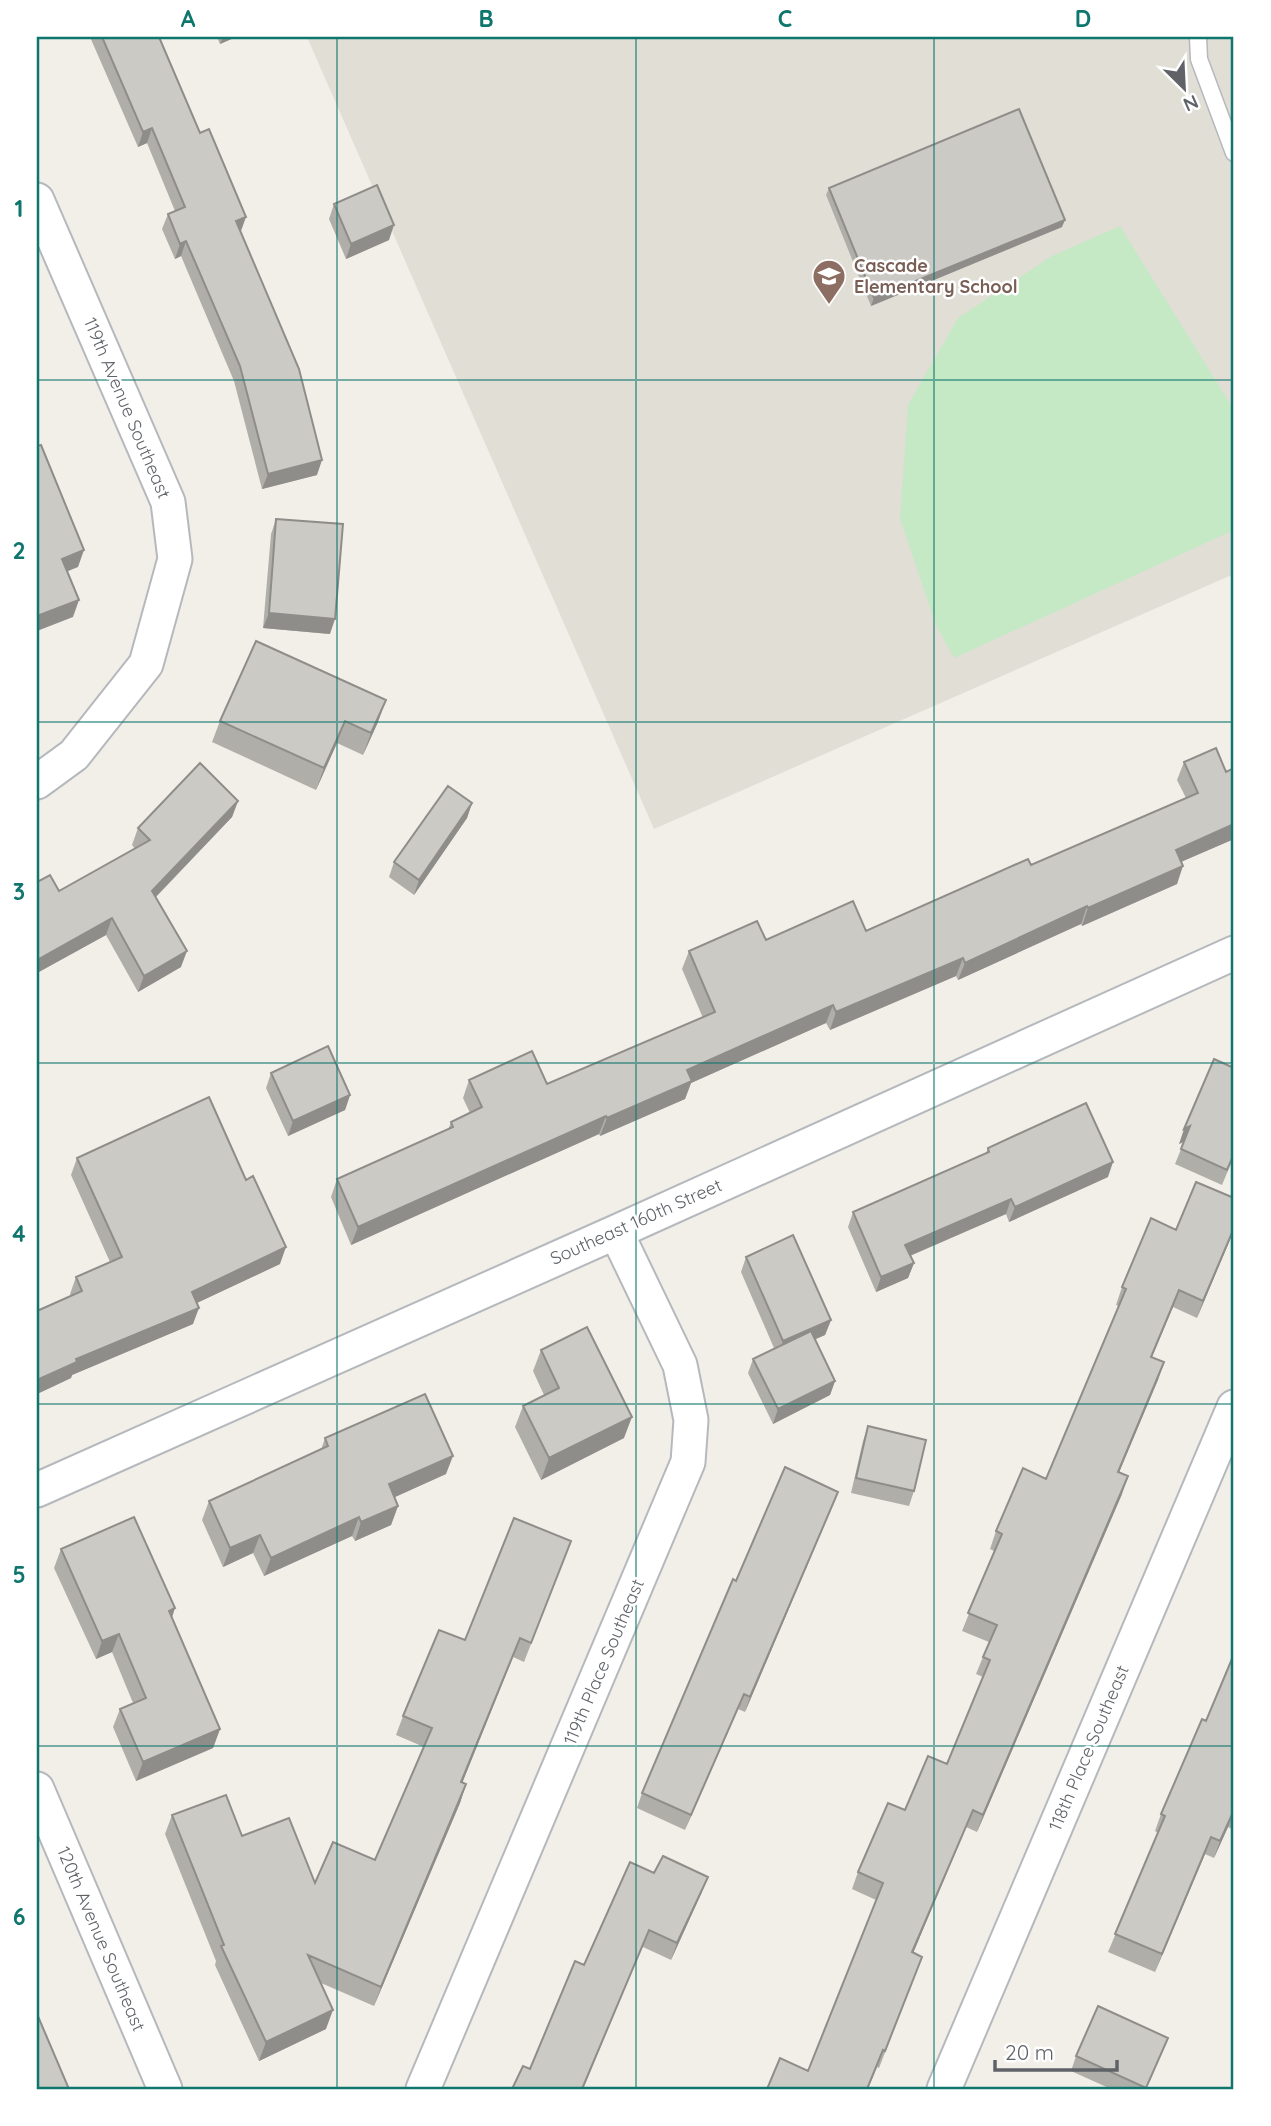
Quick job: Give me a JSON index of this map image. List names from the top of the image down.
{
  "streets": {
    "street": [
      "119th Avenue Southeast",
      "Southeast 160th Street",
      "119th Place Southeast",
      "118th Place Southeast",
      "120th Avenue Southeast"
    ]
  },
  "crossings": [
    ["Southeast 160th Street", "119th Place Southeast"]
  ],
  "places": {
    "school or university": ["Cascade Elementary School"]
  },
  "scale_bar": "20 m",
  "north": "bottom right",
  "grid": {
    "columns": [
      "A",
      "B",
      "C",
      "D"
    ],
    "rows": [
      "1",
      "2",
      "3",
      "4",
      "5",
      "6"
    ]
  }
}
